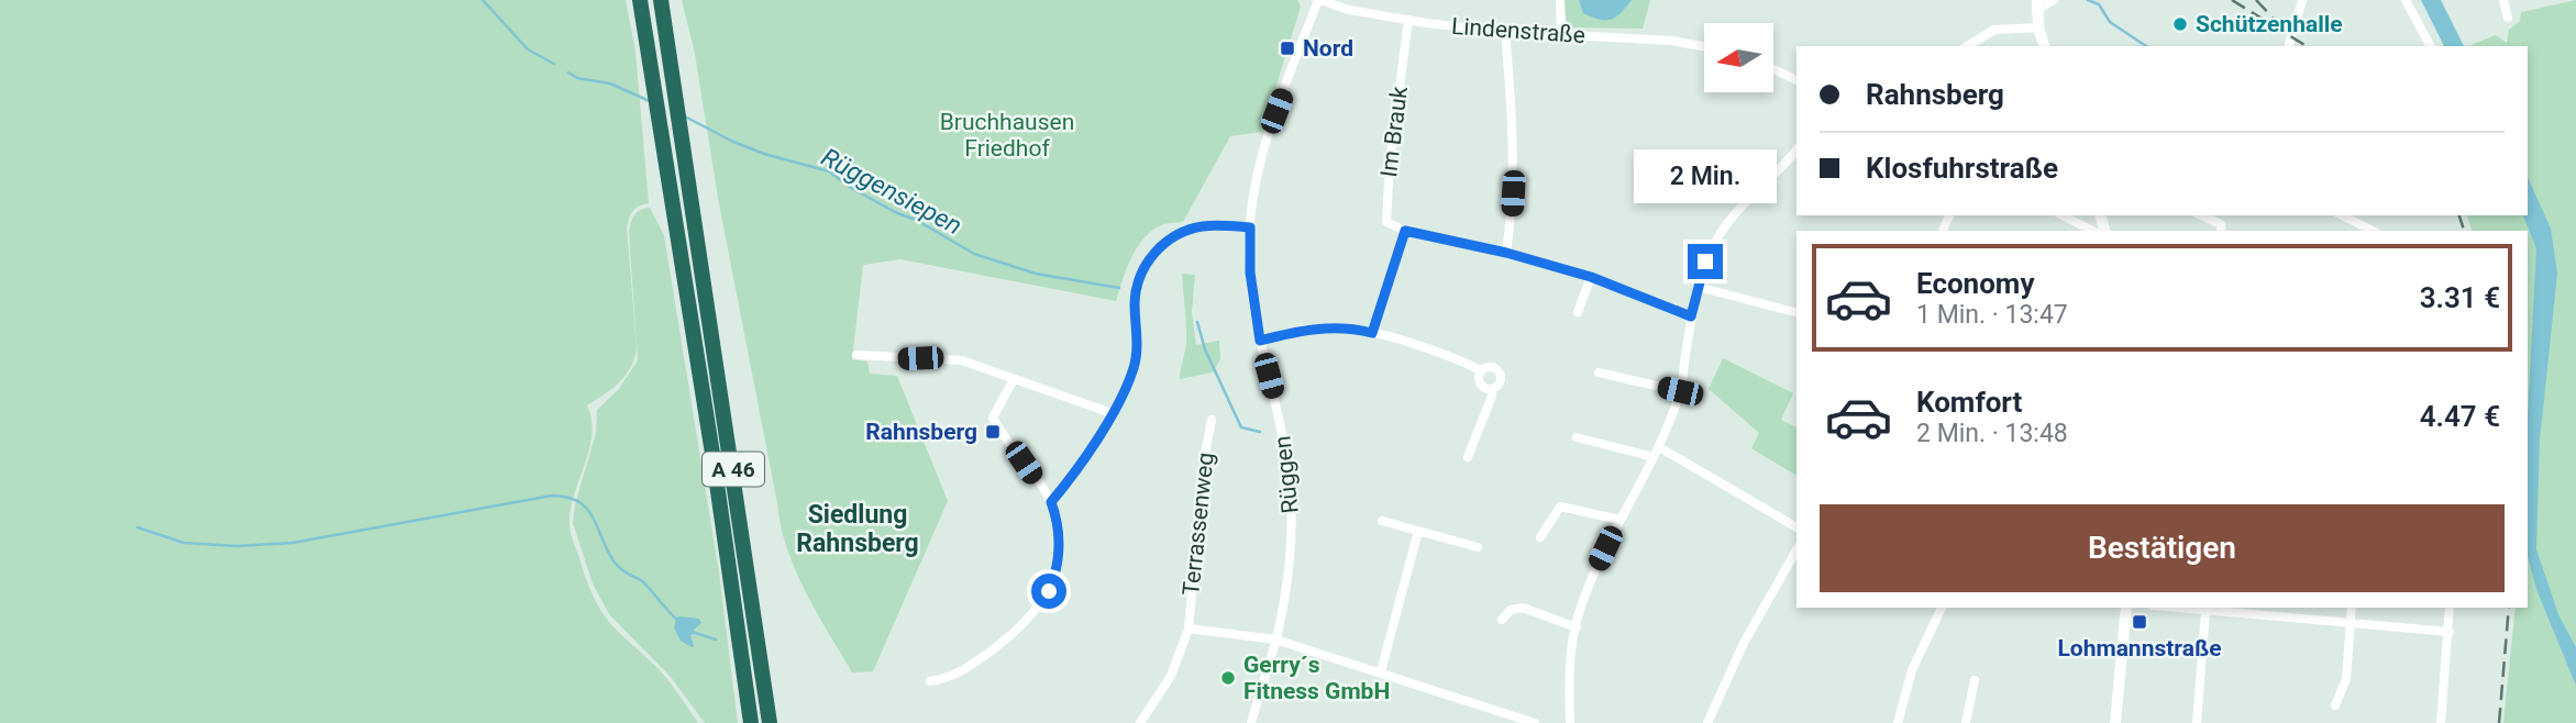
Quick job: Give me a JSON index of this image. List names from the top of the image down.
{
  "streets": {
    "highway": ["A 46"],
    "street": [
      "Lindenstraße",
      "Im Brauk",
      "Rüggen",
      "Terrassenweg"
    ]
  },
  "crossings": [
    ["Lindenstraße", "Im Brauk"],
    ["Lindenstraße", "Rüggen"]
  ],
  "districts": ["Siedlung Rahnsberg"],
  "water": ["Rüggensiepen"],
  "parks": ["Bruchhausen Friedhof"],
  "places": {
    "other": ["Schützenhalle", "Gerry´s Fitness GmbH"],
    "transit": ["Nord", "Rahnsberg", "Lohmannstraße"]
  },
  "north": "left",
  "page": {
    "banner": ["Rahnsberg", "Klosfuhrstraße"],
    "bubble": "2 Min.",
    "list": [
      {
        "name": "Economy",
        "note": "1 Min. · 13:47",
        "value": "3.31 €"
      },
      {
        "name": "Komfort",
        "note": "2 Min. · 13:48",
        "value": "4.47 €"
      }
    ],
    "buttons": "Bestätigen"
  }
}
